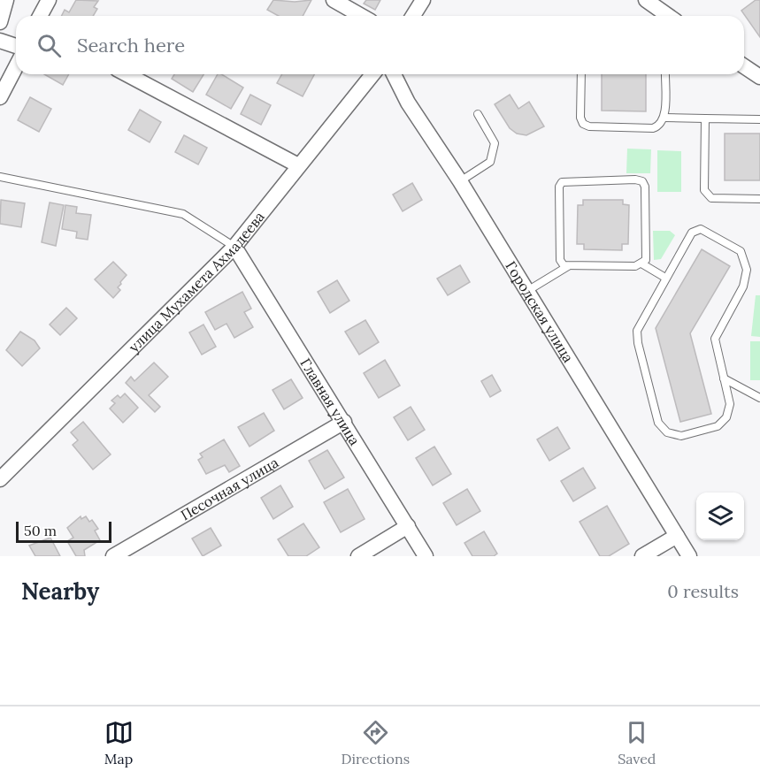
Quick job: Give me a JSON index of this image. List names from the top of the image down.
{
  "streets": {
    "street": [
      "улица Мухамета Ахмадеева",
      "Городская улица",
      "Главная улица",
      "Песочная улица"
    ]
  },
  "crossings": [
    ["улица Мухамета Ахмадеева", "Главная улица"],
    ["Главная улица", "Песочная улица"]
  ],
  "scale_bar": "50 m",
  "page": {
    "search": "Search here",
    "scale": "50 m",
    "heading": ["Nearby", "0 results"],
    "nav": ["Map", "Directions", "Saved"]
  }
}
